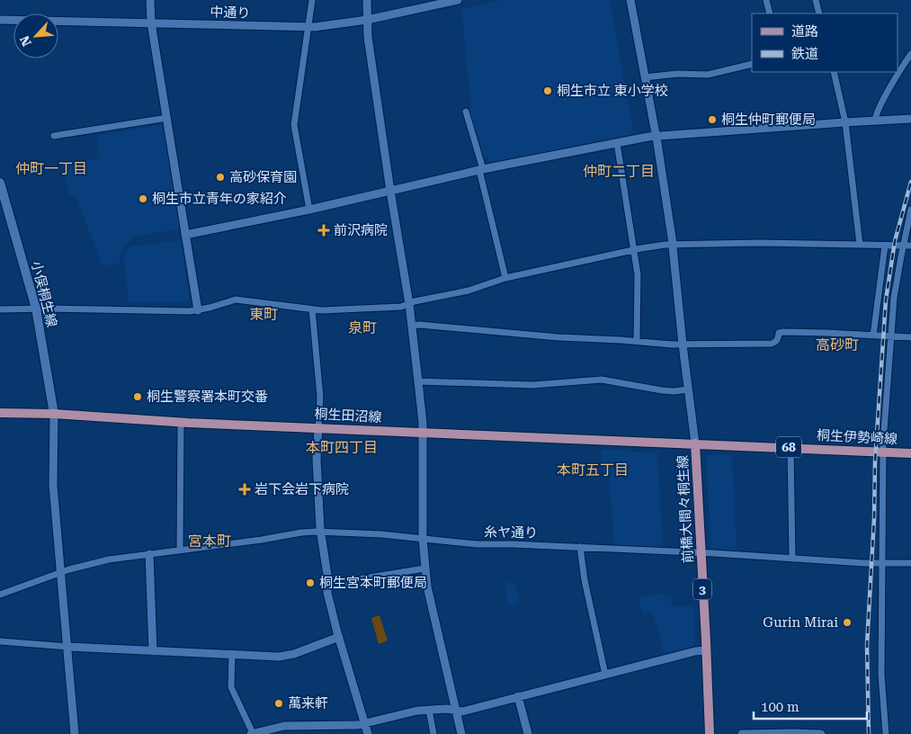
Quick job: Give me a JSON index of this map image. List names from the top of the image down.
{
  "streets": {
    "main road": [
      "小俣桐生線",
      "桐生田沼線",
      "桐生伊勢崎線",
      "68",
      "前橋大間々桐生線",
      "3"
    ],
    "street": ["中通り", "糸ヤ通り"]
  },
  "crossings": [
    ["小俣桐生線", "桐生田沼線"],
    ["桐生田沼線", "桐生伊勢崎線"],
    ["桐生田沼線", "前橋大間々桐生線"],
    ["桐生伊勢崎線", "前橋大間々桐生線"],
    ["前橋大間々桐生線", "糸ヤ通り"]
  ],
  "districts": [
    "仲町一丁目",
    "仲町二丁目",
    "東町",
    "泉町",
    "高砂町",
    "本町四丁目",
    "本町五丁目",
    "宮本町"
  ],
  "places": {
    "other": [
      "桐生市立 東小学校",
      "桐生仲町郵便局",
      "高砂保育園",
      "桐生市立青年の家紹介",
      "桐生警察署本町交番",
      "桐生宮本町郵便局",
      "Gurin Mirai",
      "萬来軒"
    ],
    "health": ["前沢病院", "岩下会岩下病院"]
  },
  "legend": ["道路", "鉄道"],
  "scale_bar": "100 m",
  "north": "bottom left"
}
